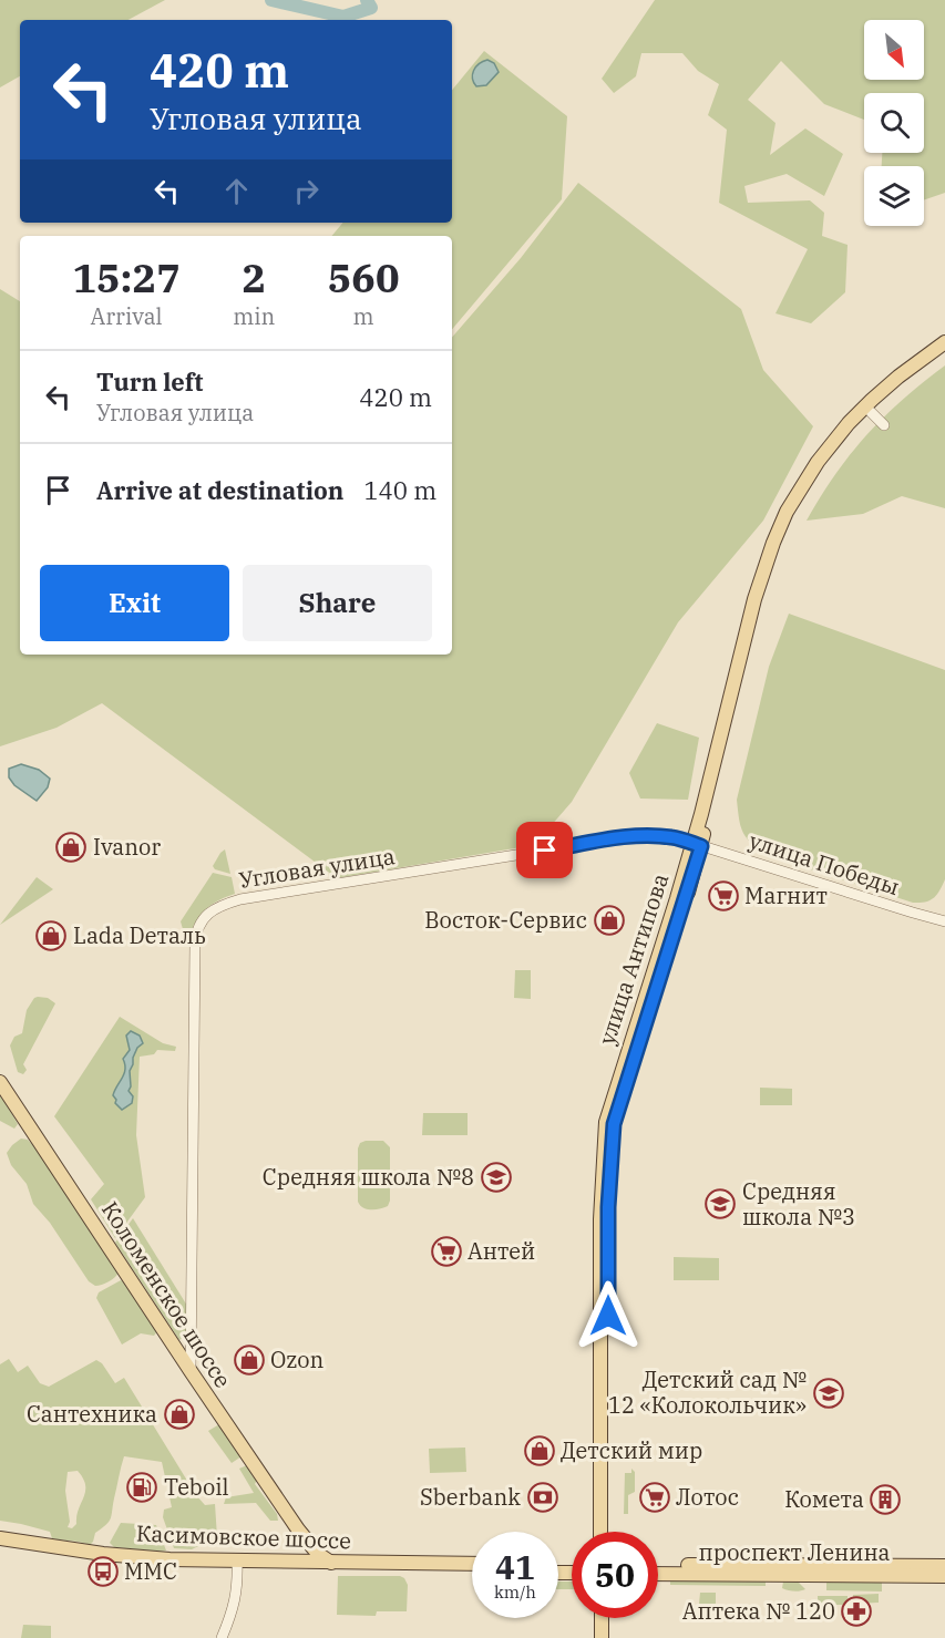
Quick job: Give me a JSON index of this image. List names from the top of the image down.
{
  "streets": {
    "main road": [
      "улица Антипова",
      "Коломенское шоссе",
      "Касимовское шоссе",
      "проспект Ленина"
    ],
    "street": ["улица Победы", "Угловая улица"]
  },
  "crossings": [
    ["улица Победы", "Угловая улица"],
    ["улица Победы", "улица Антипова"],
    ["Угловая улица", "улица Антипова"],
    ["Угловая улица", "Коломенское шоссе"],
    ["Коломенское шоссе", "Касимовское шоссе"]
  ],
  "places": {
    "shop": [
      "Ivanor",
      "Восток-Сервис",
      "Lada Dеталь",
      "Ozon",
      "Сантехника",
      "Детский мир"
    ],
    "supermarket": ["Магнит", "Антей", "Лотос"],
    "school or university": ["Средняя школа №8", "Средняя школа №3", "Детский сад № 12 «Колокольчик»"],
    "fuel station": ["Teboil"],
    "bank": ["Sberbank"],
    "building": ["Комета"],
    "bus stop": ["ММС"],
    "pharmacy": ["Аптека № 120"]
  },
  "north": "bottom right",
  "page": {
    "turn": ["420 m", "Угловая улица"],
    "eta": [
      "15:27",
      "Arrival",
      "2",
      "min",
      "560",
      "m"
    ],
    "list": [
      {
        "name": "Turn left",
        "note": "Угловая улица",
        "value": "420 m"
      },
      {
        "name": "Arrive at destination",
        "value": "140 m"
      }
    ],
    "buttons": ["Exit", "Share"],
    "speed": "41 km/h",
    "limit": "50"
  }
}
